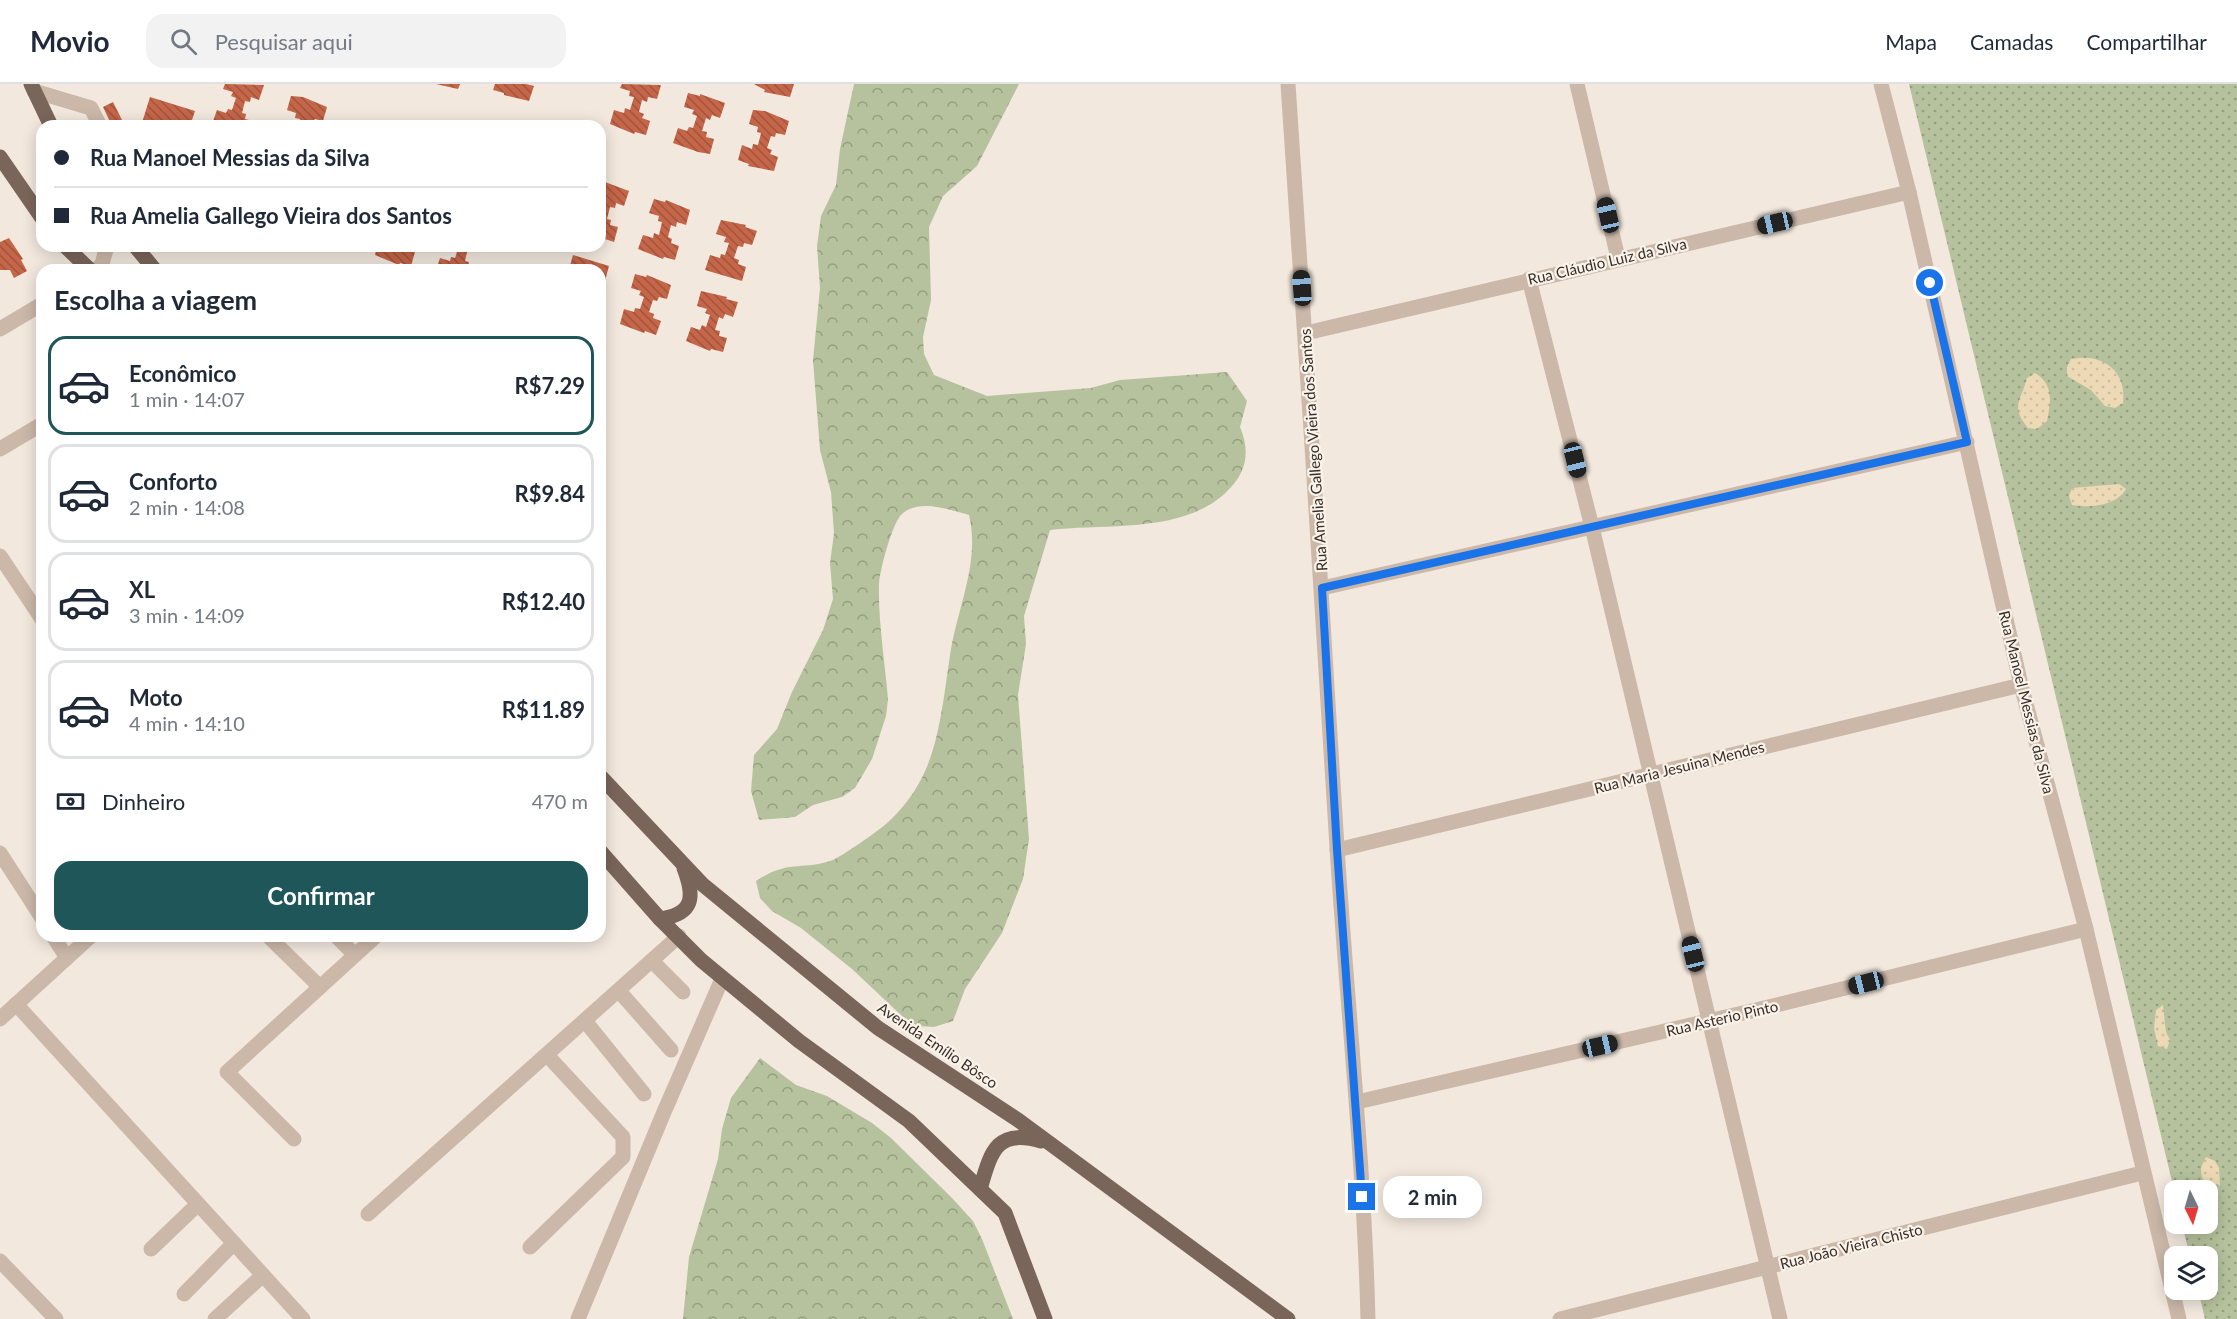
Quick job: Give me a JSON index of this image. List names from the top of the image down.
{
  "streets": {
    "main road": ["Avenida Emílio Bôsco"],
    "street": [
      "Rua Cláudio Luiz da Silva",
      "Rua Amelia Gallego Vieira dos Santos",
      "Rua Manoel Messias da Silva",
      "Rua Maria Jesuina Mendes",
      "Rua Asterio Pinto",
      "Rua João Vieira Chisto"
    ]
  },
  "crossings": [
    ["Rua Cláudio Luiz da Silva", "Rua Amelia Gallego Vieira dos Santos"],
    ["Rua Cláudio Luiz da Silva", "Rua Manoel Messias da Silva"],
    ["Rua Amelia Gallego Vieira dos Santos", "Rua Maria Jesuina Mendes"],
    ["Rua Amelia Gallego Vieira dos Santos", "Rua Asterio Pinto"],
    ["Rua Manoel Messias da Silva", "Rua Maria Jesuina Mendes"],
    ["Rua Manoel Messias da Silva", "Rua Asterio Pinto"],
    ["Rua Manoel Messias da Silva", "Rua João Vieira Chisto"]
  ],
  "north": "bottom",
  "page": {
    "header": "Movio",
    "search": "Pesquisar aqui",
    "nav": ["Mapa", "Camadas", "Compartilhar"],
    "banner": ["Rua Manoel Messias da Silva", "Rua Amelia Gallego Vieira dos Santos"],
    "heading": "Escolha a viagem",
    "list": [
      {
        "name": "Econômico",
        "note": "1 min · 14:07",
        "value": "R$7.29"
      },
      {
        "name": "Conforto",
        "note": "2 min · 14:08",
        "value": "R$9.84"
      },
      {
        "name": "XL",
        "note": "3 min · 14:09",
        "value": "R$12.40"
      },
      {
        "name": "Moto",
        "note": "4 min · 14:10",
        "value": "R$11.89"
      }
    ],
    "pay": ["Dinheiro", "470 m"],
    "buttons": "Confirmar",
    "bubble": "2 min"
  }
}
